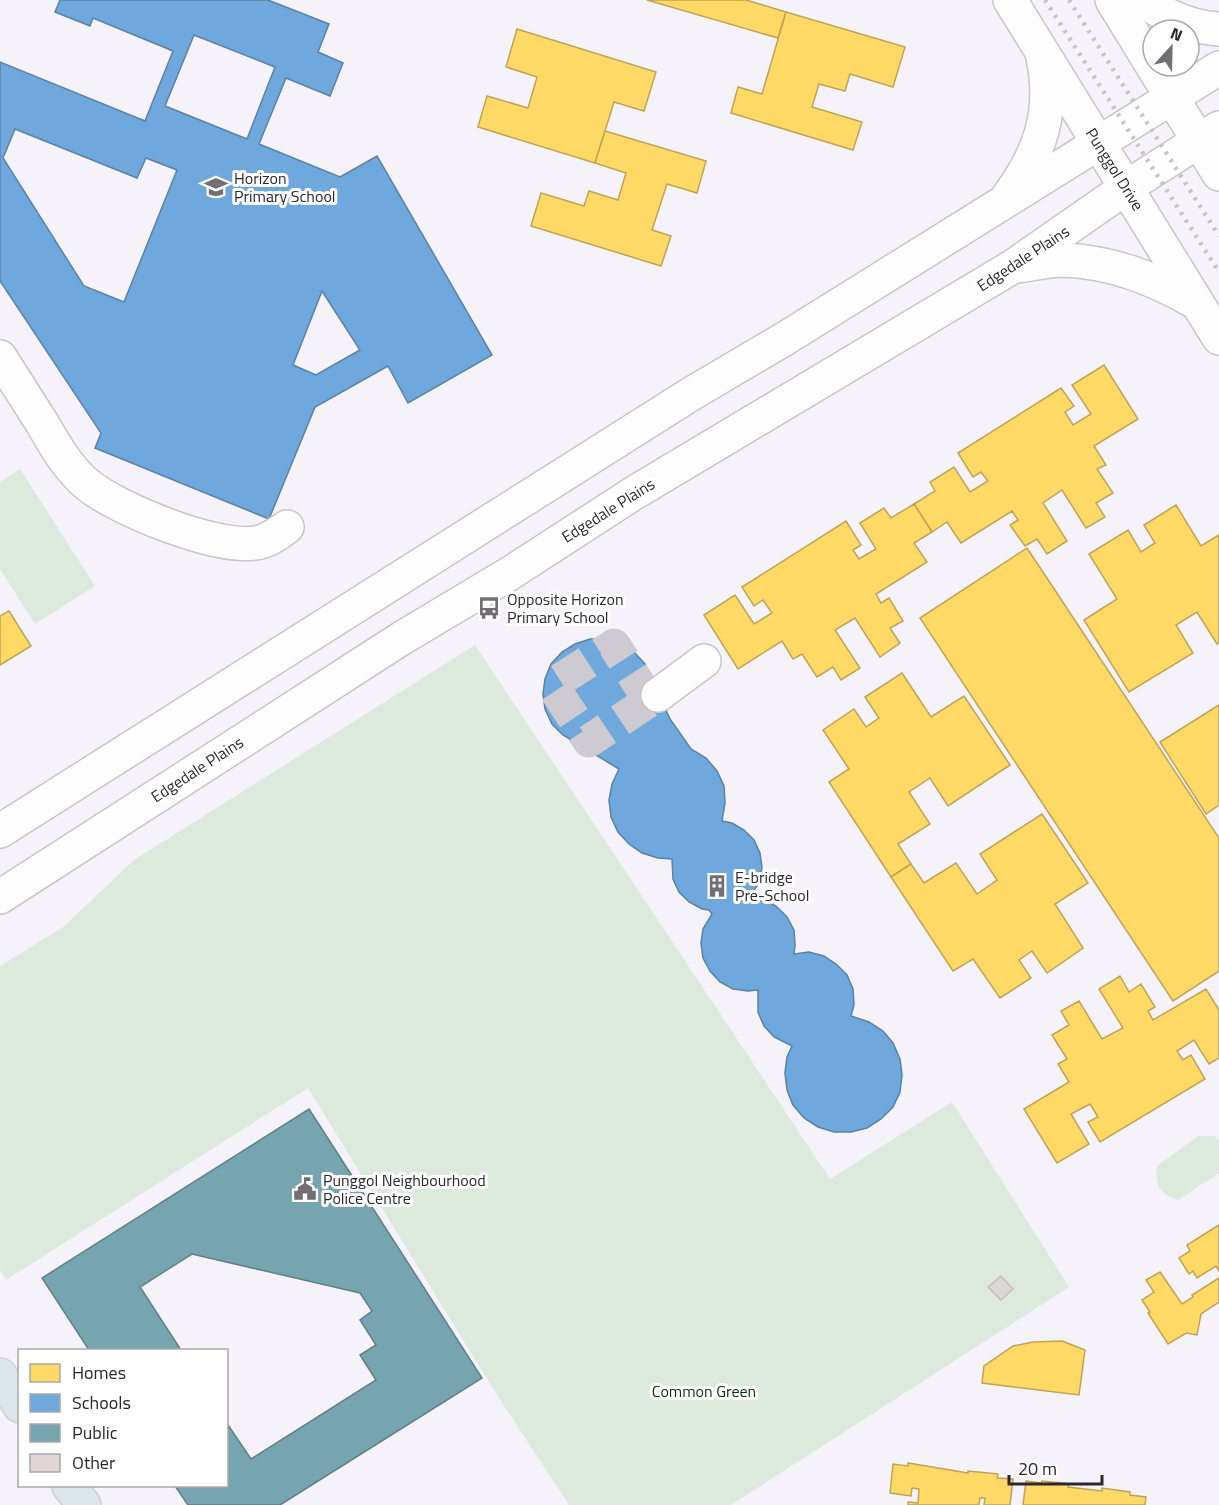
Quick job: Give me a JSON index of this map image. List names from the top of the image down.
{
  "streets": {
    "street": ["Punggol Drive", "Edgedale Plains"]
  },
  "crossings": [
    ["Punggol Drive", "Edgedale Plains"]
  ],
  "parks": ["Common Green"],
  "places": {
    "school or university": ["Horizon Primary School"],
    "bus stop": ["Opposite Horizon Primary School"],
    "building": ["E-bridge Pre-School"],
    "public building": ["Punggol Neighbourhood Police Centre"]
  },
  "legend": [
    "Homes",
    "Schools",
    "Public",
    "Other"
  ],
  "scale_bar": "20 m",
  "north": "top"
}
